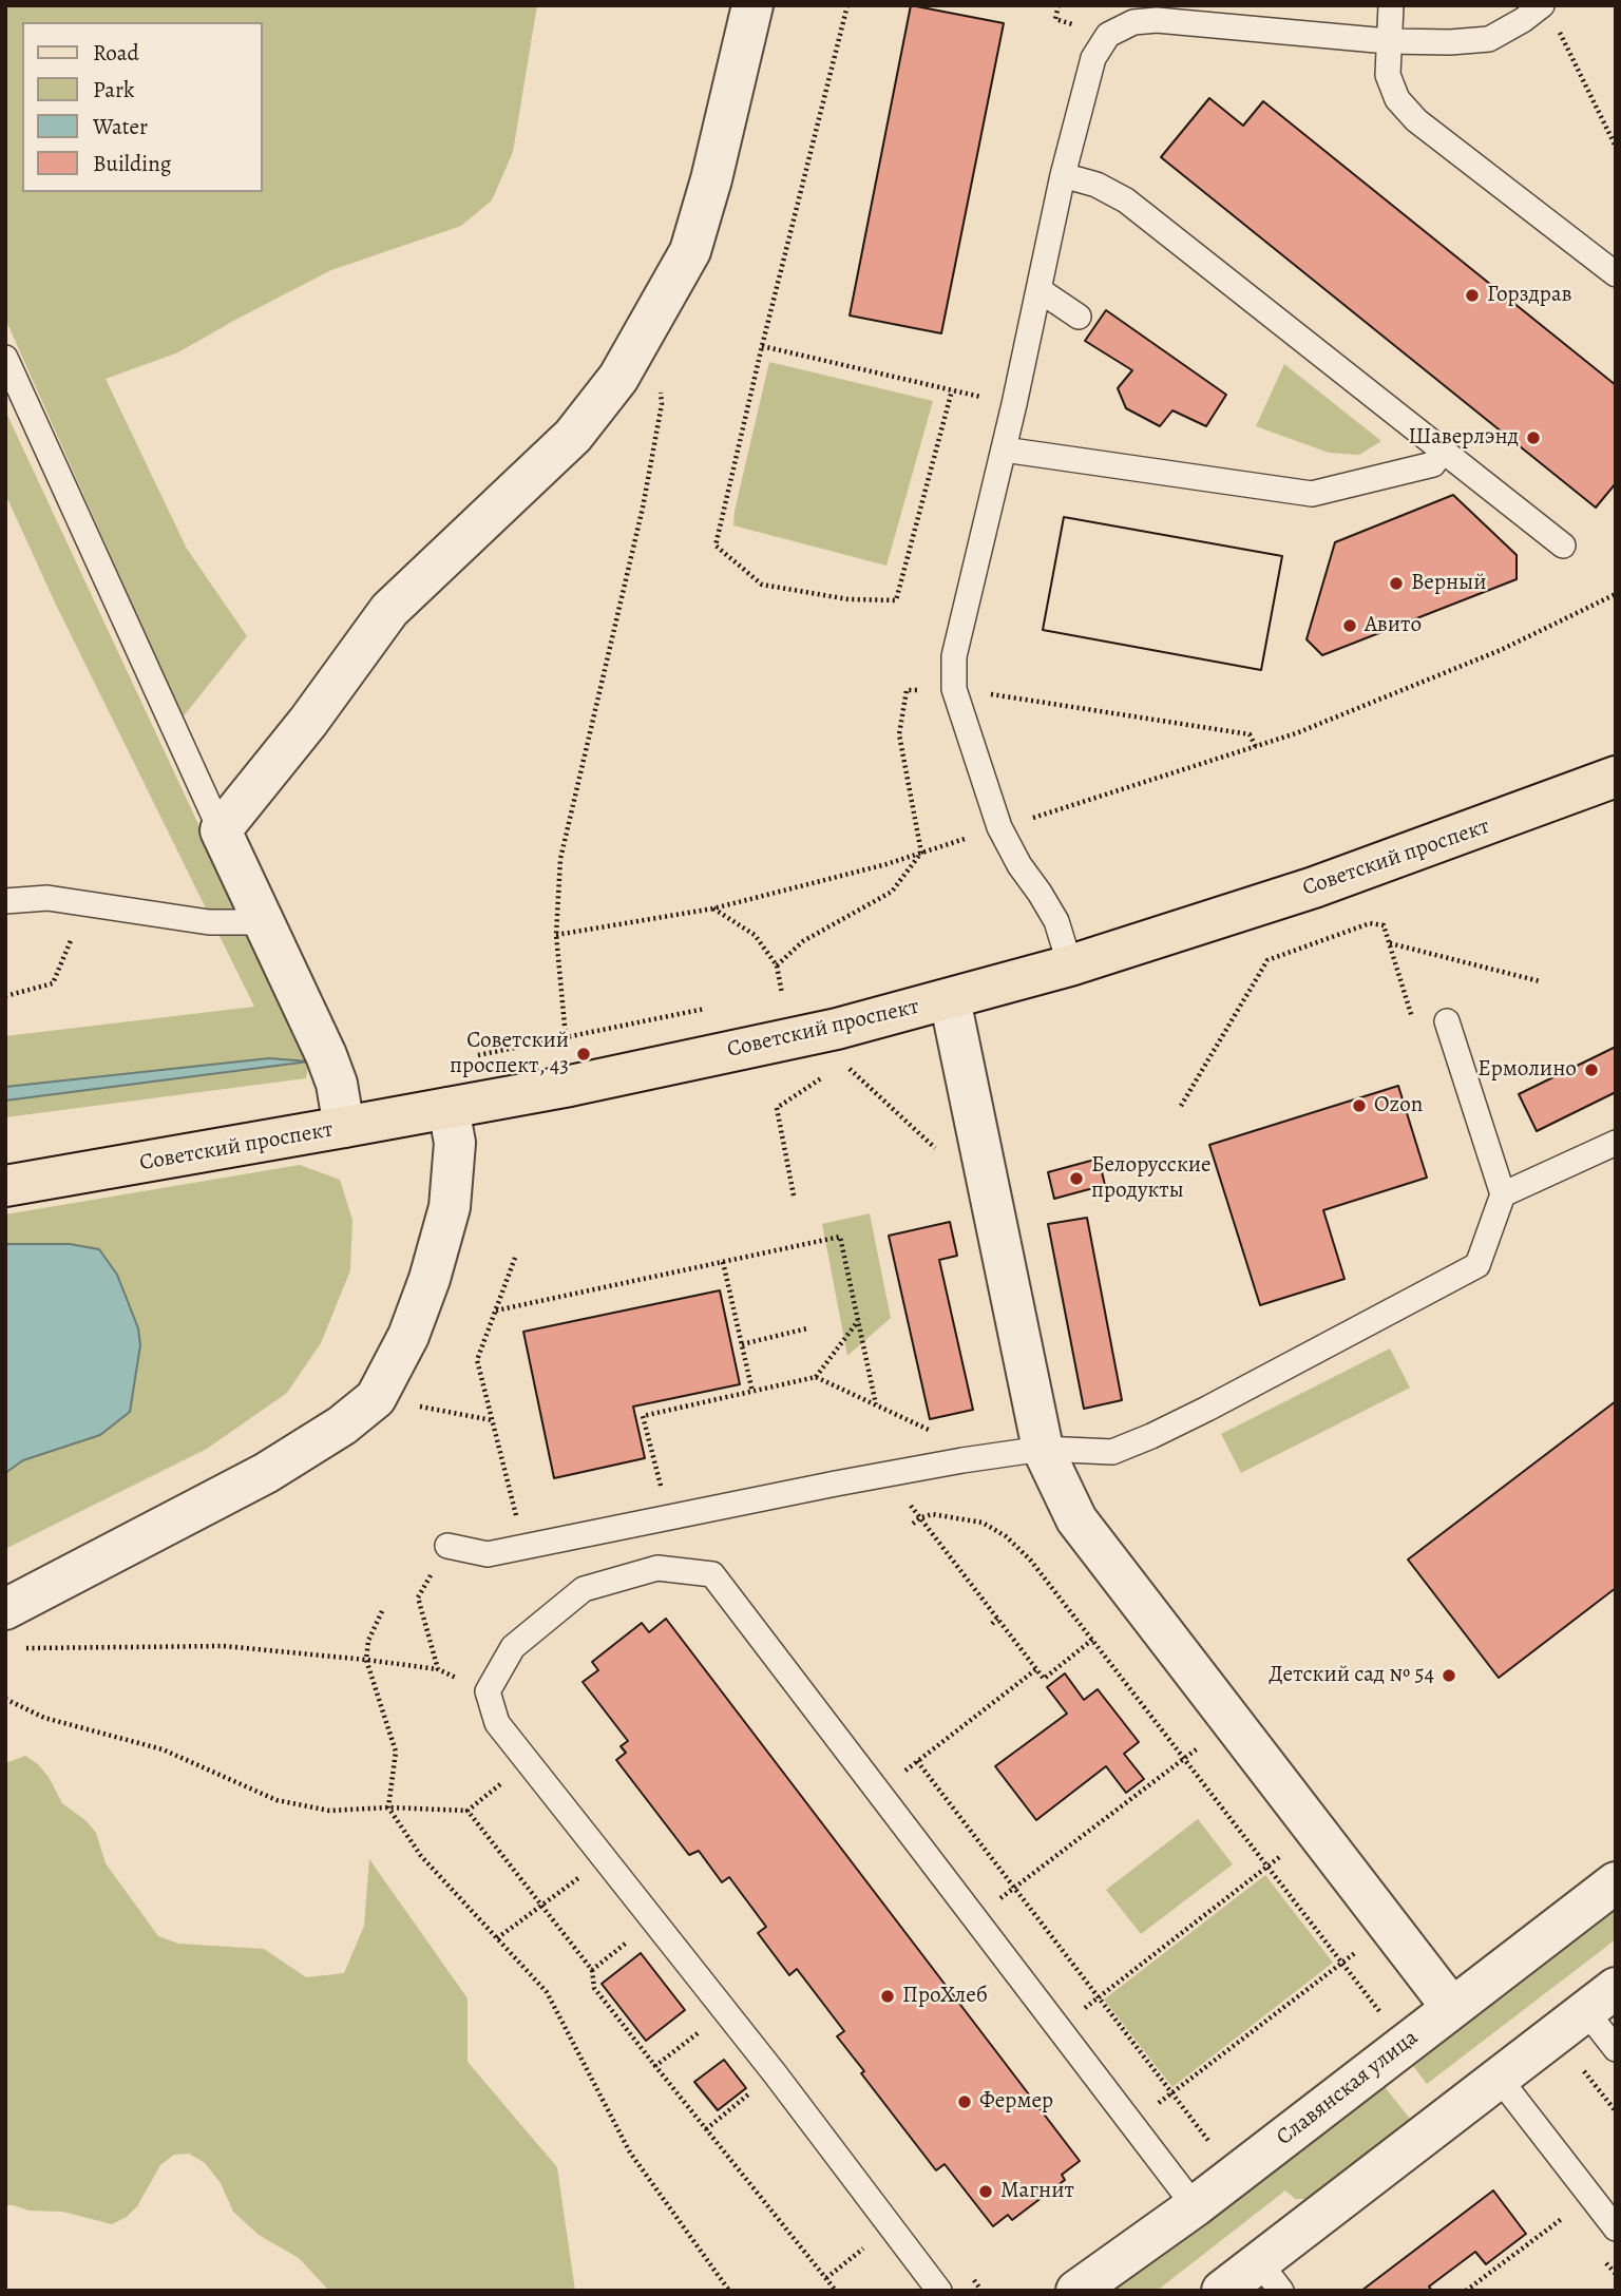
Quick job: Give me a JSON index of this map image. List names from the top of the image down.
{
  "streets": {
    "main road": ["Советский проспект"],
    "street": ["Славянская улица"]
  },
  "places": [
    "Горздрав",
    "Шаверлэнд",
    "Верный",
    "Авито",
    "Советский проспект, 43",
    "Ермолино",
    "Ozon",
    "Белорусские продукты",
    "Детский сад № 54",
    "ПроХлеб",
    "Фермер",
    "Магнит"
  ],
  "legend": [
    "Road",
    "Park",
    "Water",
    "Building"
  ]
}
